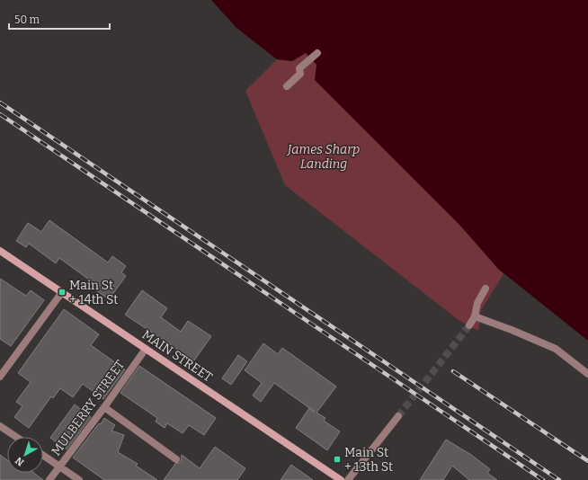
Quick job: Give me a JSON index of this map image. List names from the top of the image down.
{
  "streets": {
    "main road": ["MAIN STREET"],
    "street": ["MULBERRY STREET"]
  },
  "crossings": [
    ["MAIN STREET", "MULBERRY STREET"]
  ],
  "parks": ["James Sharp Landing"],
  "places": {
    "transit": ["Main St + 14th St", "Main St + 13th St"]
  },
  "scale_bar": "50 m",
  "north": "bottom left"
}
